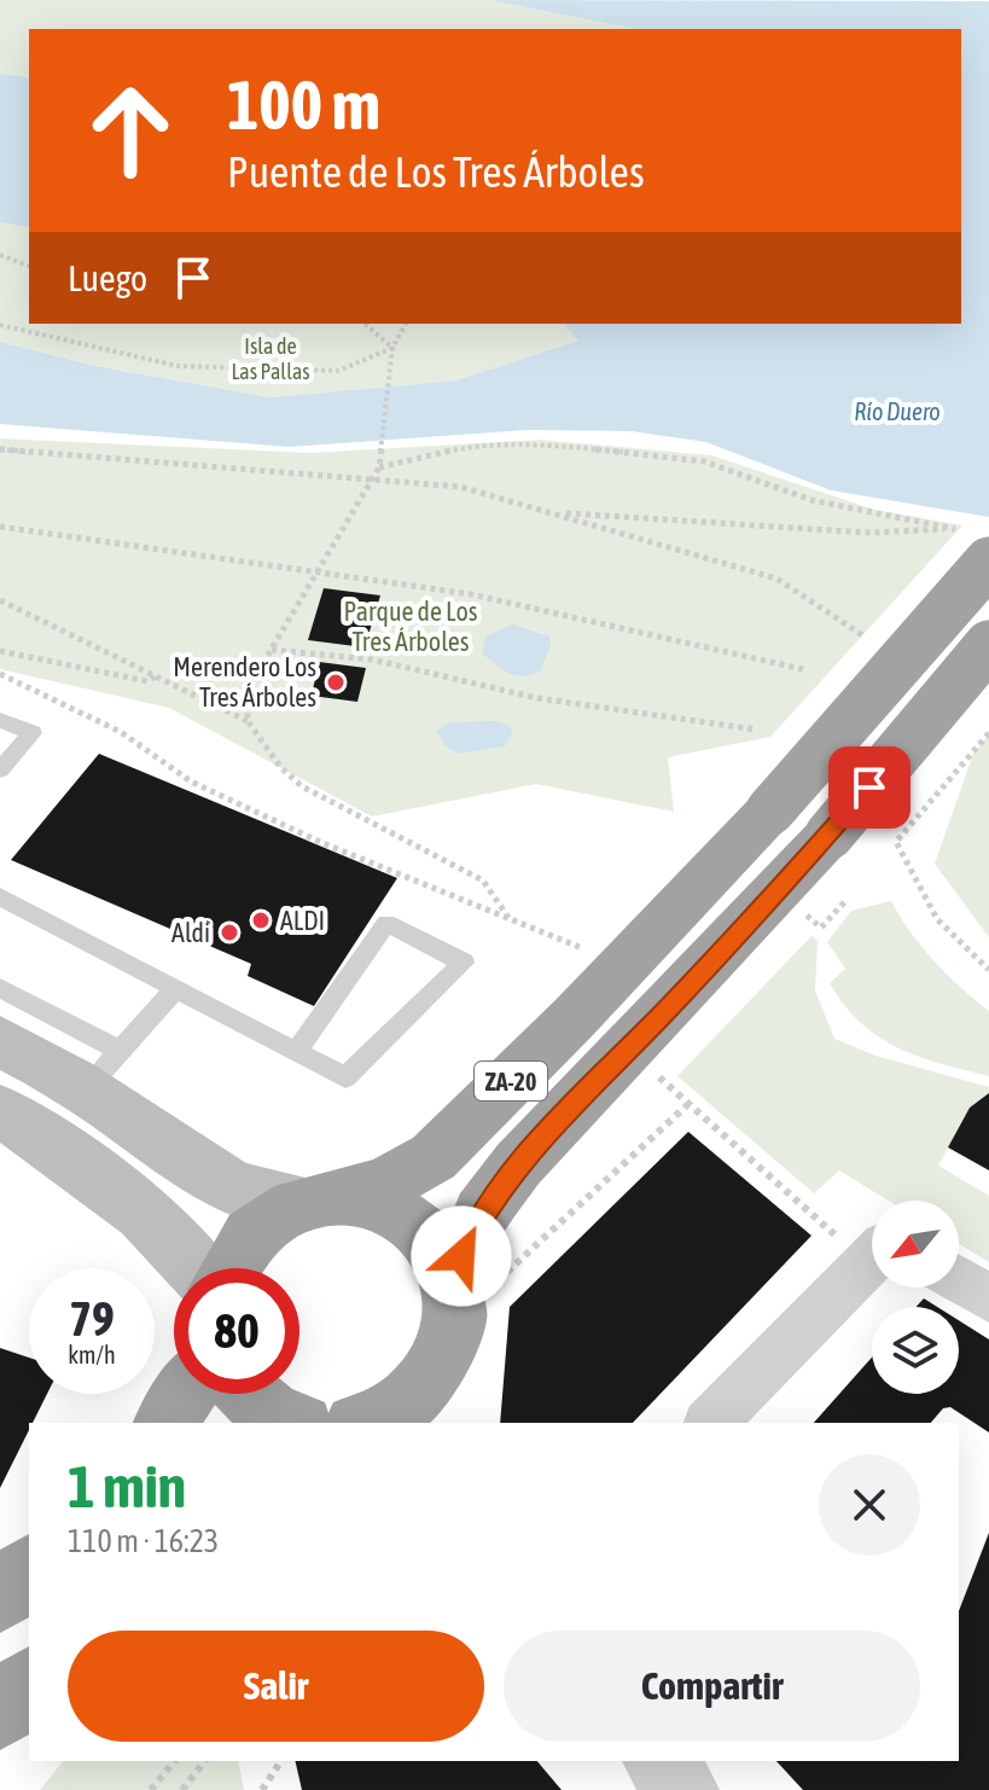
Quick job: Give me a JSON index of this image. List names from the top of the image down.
{
  "streets": {
    "highway": ["ZA-20"]
  },
  "water": ["Río Duero"],
  "parks": ["Isla de Las Pallas", "Parque de Los Tres Árboles"],
  "places": ["Merendero Los Tres Árboles", "ALDI", "Aldi"],
  "north": "bottom left",
  "page": {
    "turn": ["100 m", "Puente de Los Tres Árboles"],
    "then": "Luego",
    "speed": "79 km/h",
    "limit": "80",
    "heading": ["1 min", "110 m · 16:23"],
    "buttons": ["Salir", "Compartir"]
  }
}
